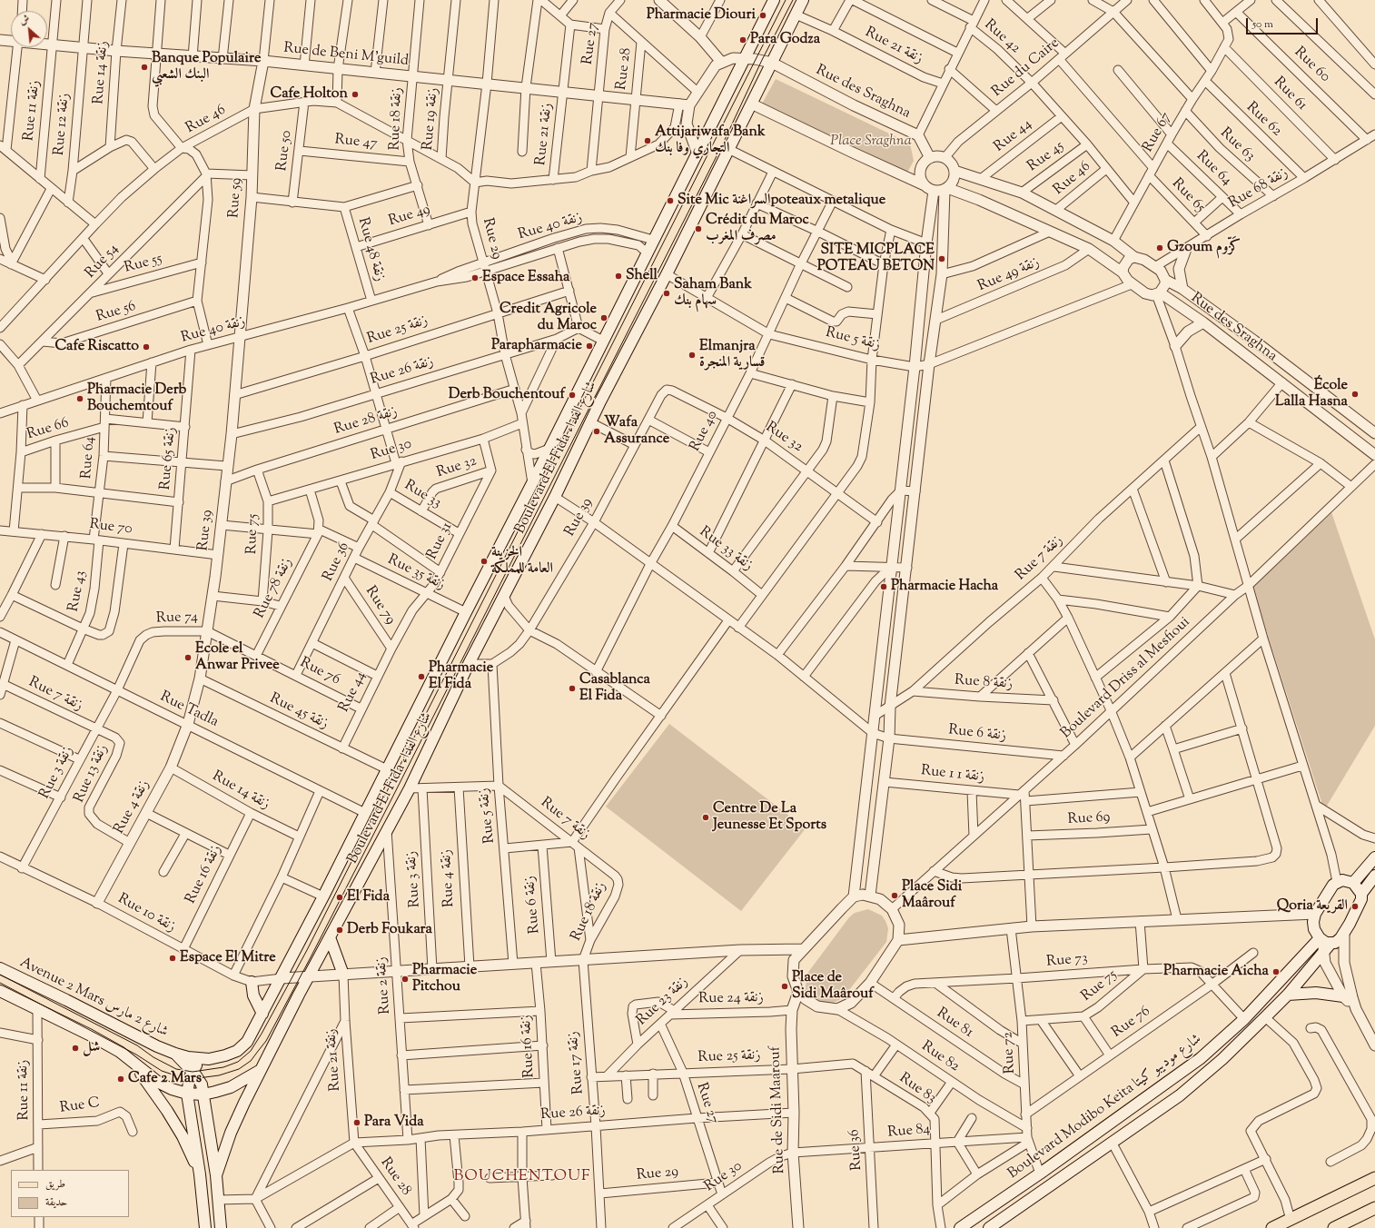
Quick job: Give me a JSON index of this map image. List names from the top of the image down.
{
  "streets": {
    "main road": ["Boulevard El Fida شارع الفداء", "Avenue 2 Mars شارع 2 مارس", "Boulevard Modibo Keita شارع موديبو كيتا"],
    "street": [
      "Rue 42",
      "Rue 27",
      "Rue 21 زنقة",
      "Rue de Beni M'guild",
      "Rue 60",
      "Rue du Caire",
      "Rue 28",
      "Rue 14 زنقة",
      "Rue des Sraghna",
      "Rue 61",
      "Rue 11 زنقة",
      "Rue 18 زنقة",
      "Rue 19 زنقة",
      "Rue 46",
      "Rue 62",
      "Rue 12 زنقة",
      "Rue 67",
      "Rue 44",
      "Rue 47",
      "Rue 63",
      "Rue 50",
      "Rue 45",
      "Rue 64",
      "Rue 68 زنقة",
      "Rue 65",
      "Rue 59",
      "Rue 49",
      "Rue 40 زنقة",
      "Rue 29",
      "Rue 48 زنقة",
      "Rue 54",
      "Rue 55",
      "Rue 49 زنقة",
      "Rue 56",
      "Rue 25 زنقة",
      "Rue 5 زنقة",
      "Rue 26 زنقة",
      "Rue 28 زنقة",
      "Rue 66",
      "Rue 40",
      "Rue 32",
      "Rue 30",
      "Rue 65 زنقة",
      "Rue 33",
      "Rue 39",
      "Rue 70",
      "Rue 75",
      "Rue 31",
      "Rue 33 زنقة",
      "Rue 7 زنقة",
      "Rue 36",
      "Rue 35 زنقة",
      "Rue 78 زنقة",
      "Rue 43",
      "Rue 79",
      "Rue 74",
      "Rue 76",
      "Boulevard Driss al Mesfioui",
      "Rue 8 زنقة",
      "Rue Tadla",
      "Rue 45 زنقة",
      "Rue 6 زنقة",
      "Rue 3 زنقة",
      "Rue 13 زنقة",
      "Rue 1 زنقة 1",
      "Rue 4 زنقة",
      "Rue 69",
      "Rue 16 زنقة",
      "Rue 10 زنقة",
      "Rue 73",
      "Rue 2 زنقة",
      "Rue 24 زنقة",
      "Rue 23 زنقة",
      "Rue 81",
      "Rue 72",
      "Rue 82",
      "Rue 17 زنقة",
      "Rue 83",
      "Rue C",
      "Rue de Sidi Maarouf",
      "Rue 84"
    ]
  },
  "crossings": [
    ["Rue 42", "Rue du Caire"],
    ["Rue 42", "Rue 46"],
    ["Rue 42", "Rue 67"],
    ["Rue 42", "Rue 44"],
    ["Rue 42", "Rue 45"],
    ["Rue 27", "Rue de Beni M'guild"],
    ["Rue 27", "Rue 29"],
    ["Rue 27", "Rue 25 زنقة"],
    ["Rue 27", "Rue 26 زنقة"],
    ["Rue 27", "Rue 30"],
    ["Rue 27", "Rue 23 زنقة"],
    ["Rue 21 زنقة", "Rue de Beni M'guild"],
    ["Rue 21 زنقة", "Rue 28"],
    ["Rue 21 زنقة", "Rue 26 زنقة"],
    ["Rue 21 زنقة", "Boulevard El Fida شارع الفداء"],
    ["Rue de Beni M'guild", "Rue 28"],
    ["Rue de Beni M'guild", "Rue 14 زنقة"],
    ["Rue de Beni M'guild", "Rue 11 زنقة"],
    ["Rue de Beni M'guild", "Rue 18 زنقة"],
    ["Rue de Beni M'guild", "Rue 19 زنقة"],
    ["Rue de Beni M'guild", "Rue 12 زنقة"],
    ["Rue de Beni M'guild", "Rue 59"],
    ["Rue de Beni M'guild", "Rue 29"],
    ["Rue 60", "Rue 68 زنقة"],
    ["Rue du Caire", "Rue des Sraghna"],
    ["Rue 28", "Rue 26 زنقة"],
    ["Rue 14 زنقة", "Rue 4 زنقة"],
    ["Rue 14 زنقة", "Rue 16 زنقة"],
    ["Rue des Sraghna", "Rue 68 زنقة"],
    ["Rue des Sraghna", "Rue 5 زنقة"],
    ["Rue des Sraghna", "Boulevard El Fida شارع الفداء"],
    ["Rue 61", "Rue 67"],
    ["Rue 61", "Rue 68 زنقة"],
    ["Rue 11 زنقة", "Rue C"],
    ["Rue 18 زنقة", "Rue 46"],
    ["Rue 18 زنقة", "Rue 47"],
    ["Rue 18 زنقة", "Rue 49"],
    ["Rue 18 زنقة", "Rue 48 زنقة"],
    ["Rue 18 زنقة", "Rue 7 زنقة"],
    ["Rue 18 زنقة", "Rue 17 زنقة"],
    ["Rue 19 زنقة", "Rue 46"],
    ["Rue 46", "Rue 50"],
    ["Rue 46", "Rue 59"],
    ["Rue 46", "Rue 29"],
    ["Rue 62", "Rue 67"],
    ["Rue 62", "Rue 68 زنقة"],
    ["Rue 67", "Rue 63"],
    ["Rue 67", "Rue 64"],
    ["Rue 67", "Rue 65"],
    ["Rue 44", "Rue 31"],
    ["Rue 44", "Rue 79"],
    ["Rue 44", "Rue 76"],
    ["Rue 44", "Rue 45 زنقة"],
    ["Rue 47", "Rue 50"],
    ["Rue 63", "Rue 68 زنقة"],
    ["Rue 50", "Rue 48 زنقة"],
    ["Rue 64", "Rue 68 زنقة"],
    ["Rue 64", "Rue 40 زنقة"],
    ["Rue 64", "Rue 66"],
    ["Rue 64", "Rue 70"],
    ["Rue 64", "Rue 43"],
    ["Rue 68 زنقة", "Rue 65"],
    ["Rue 68 زنقة", "Rue 5 زنقة"],
    ["Rue 59", "Rue 40 زنقة"],
    ["Rue 59", "Rue 48 زنقة"],
    ["Rue 59", "Rue 54"],
    ["Rue 59", "Rue 55"],
    ["Rue 59", "Rue 56"],
    ["Rue 59", "Rue 39"],
    ["Rue 49", "Rue 29"],
    ["Rue 49", "Rue 48 زنقة"],
    ["Rue 40 زنقة", "Rue 29"],
    ["Rue 40 زنقة", "Rue 48 زنقة"],
    ["Rue 40 زنقة", "Boulevard El Fida شارع الفداء"],
    ["Rue 40 زنقة", "Rue 65 زنقة"],
    ["Rue 40 زنقة", "Rue 39"],
    ["Rue 29", "Rue 25 زنقة"],
    ["Rue 29", "Rue 26 زنقة"],
    ["Rue 29", "Rue 28 زنقة"],
    ["Rue 29", "Rue 30"],
    ["Rue 29", "Boulevard El Fida شارع الفداء"],
    ["Rue 29", "Rue 17 زنقة"],
    ["Rue 54", "Rue 55"],
    ["Rue 54", "Rue 56"],
    ["Rue 25 زنقة", "Rue 39"],
    ["Rue 25 زنقة", "Rue 36"],
    ["Rue 25 زنقة", "Rue 23 زنقة"],
    ["Rue 25 زنقة", "Rue 17 زنقة"],
    ["Rue 25 زنقة", "Rue 83"],
    ["Rue 25 زنقة", "Rue de Sidi Maarouf"],
    ["Rue 5 زنقة", "Rue 40"],
    ["Rue 5 زنقة", "Rue 39"],
    ["Rue 5 زنقة", "Rue 7 زنقة"],
    ["Rue 26 زنقة", "Rue 39"],
    ["Rue 26 زنقة", "Rue 16 زنقة"],
    ["Rue 26 زنقة", "Rue 2 زنقة"],
    ["Rue 26 زنقة", "Rue 17 زنقة"],
    ["Rue 26 زنقة", "Rue de Sidi Maarouf"],
    ["Rue 28 زنقة", "Rue 39"],
    ["Rue 28 زنقة", "Rue 75"],
    ["Rue 40", "Rue 32"],
    ["Rue 40", "Rue 33 زنقة"],
    ["Rue 32", "Rue 33"],
    ["Rue 32", "Rue 39"],
    ["Rue 32", "Rue 31"],
    ["Rue 30", "Rue 75"],
    ["Rue 30", "Rue 36"],
    ["Rue 30", "Rue de Sidi Maarouf"],
    ["Rue 30", "Rue 84"],
    ["Boulevard El Fida شارع الفداء", "Rue 35 زنقة"],
    ["Boulevard El Fida شارع الفداء", "Rue Tadla"],
    ["Boulevard El Fida شارع الفداء", "Rue 45 زنقة"],
    ["Boulevard El Fida شارع الفداء", "Rue 10 زنقة"],
    ["Boulevard El Fida شارع الفداء", "Rue 2 زنقة"],
    ["Boulevard El Fida شارع الفداء", "Avenue 2 Mars شارع 2 مارس"],
    ["Rue 65 زنقة", "Rue 70"],
    ["Rue 33", "Rue 31"],
    ["Rue 33", "Rue 36"],
    ["Rue 39", "Rue 70"],
    ["Rue 39", "Rue 74"],
    ["Rue 39", "Rue 76"],
    ["Rue 39", "Rue Tadla"],
    ["Rue 39", "Rue 45 زنقة"],
    ["Rue 39", "Rue 4 زنقة"],
    ["Rue 70", "Rue 43"],
    ["Rue 75", "Rue 73"],
    ["Rue 75", "Rue 72"],
    ["Rue 31", "Rue 35 زنقة"],
    ["Rue 31", "Rue 79"],
    ["Rue 7 زنقة", "Rue 8 زنقة"],
    ["Rue 7 زنقة", "Rue 3 زنقة"],
    ["Rue 7 زنقة", "Rue 13 زنقة"],
    ["Rue 36", "Rue 35 زنقة"],
    ["Rue 36", "Rue 79"],
    ["Rue 36", "Rue 76"],
    ["Rue 36", "Rue 83"],
    ["Rue 36", "Rue 84"],
    ["Rue 78 زنقة", "Rue 76"],
    ["Rue 43", "Rue Tadla"],
    ["Rue 74", "Rue 76"],
    ["Rue 74", "Rue Tadla"],
    ["Rue 74", "Rue 3 زنقة"],
    ["Rue 76", "Rue 73"],
    ["Rue 76", "Rue 72"],
    ["Boulevard Driss al Mesfioui", "Rue 6 زنقة"],
    ["Boulevard Driss al Mesfioui", "Rue 1 زنقة 1"],
    ["Boulevard Driss al Mesfioui", "Rue 81"],
    ["Boulevard Driss al Mesfioui", "Rue 82"],
    ["Boulevard Driss al Mesfioui", "Rue de Sidi Maarouf"],
    ["Rue Tadla", "Rue 3 زنقة"],
    ["Rue Tadla", "Rue 4 زنقة"],
    ["Rue 3 زنقة", "Rue 13 زنقة"],
    ["Rue 3 زنقة", "Rue 10 زنقة"],
    ["Rue 13 زنقة", "Rue 4 زنقة"],
    ["Rue 4 زنقة", "Rue 10 زنقة"],
    ["Rue 16 زنقة", "Rue 10 زنقة"],
    ["Rue 73", "Rue 81"],
    ["Rue 73", "Rue 72"],
    ["Rue 24 زنقة", "Rue 23 زنقة"],
    ["Rue 24 زنقة", "Rue de Sidi Maarouf"],
    ["Rue 81", "Rue 72"],
    ["Rue 81", "Rue 82"],
    ["Rue 81", "Rue de Sidi Maarouf"],
    ["Rue 72", "Rue 82"],
    ["Rue 72", "Boulevard Modibo Keita شارع موديبو كيتا"],
    ["Rue 72", "Rue 84"],
    ["Rue 82", "Rue de Sidi Maarouf"],
    ["Rue 83", "Rue 84"],
    ["Rue de Sidi Maarouf", "Rue 84"]
  ],
  "districts": ["BOUCHENTOUF"],
  "parks": ["Place Sraghna"],
  "places": [
    "Pharmacie Diouri",
    "Para Godza",
    "Banque Populaire البنك الشعبي",
    "Cafe Holton",
    "Attijariwafa Bank التجاري وفا بنك",
    "Site Mic السراغنةpoteaux metalique",
    "Crédit du Maroc مصرف المغرب",
    "Gzoum كَزّوم",
    "SITE MICPLACE POTEAU BETON",
    "Shell",
    "Espace Essaha",
    "Saham Bank سهام بنك",
    "Credit Agricole du Maroc",
    "Parapharmacie",
    "Cafe Riscatto",
    "Elmanjra قسارية المنجرة",
    "École Lalla Hasna",
    "Derb Bouchentouf",
    "Pharmacie Derb Bouchemtouf",
    "Wafa Assurance",
    "الخزينة العامة للمملكة",
    "Pharmacie Hacha",
    "Ecole el Anwar Privee",
    "Pharmacie El Fida",
    "Casablanca El Fida",
    "Centre De La Jeunesse Et Sports",
    "Place Sidi Maârouf",
    "El Fida",
    "Qoria القريعة",
    "Derb Foukara",
    "Espace El Mitre",
    "Pharmacie Aicha",
    "Pharmacie Pitchou",
    "Place de Sidi Maârouf",
    "شل",
    "Cafe 2 Mars",
    "Para Vida"
  ],
  "legend": ["طريق", "حديقة"],
  "scale_bar": "50 m",
  "north": "top left"
}
